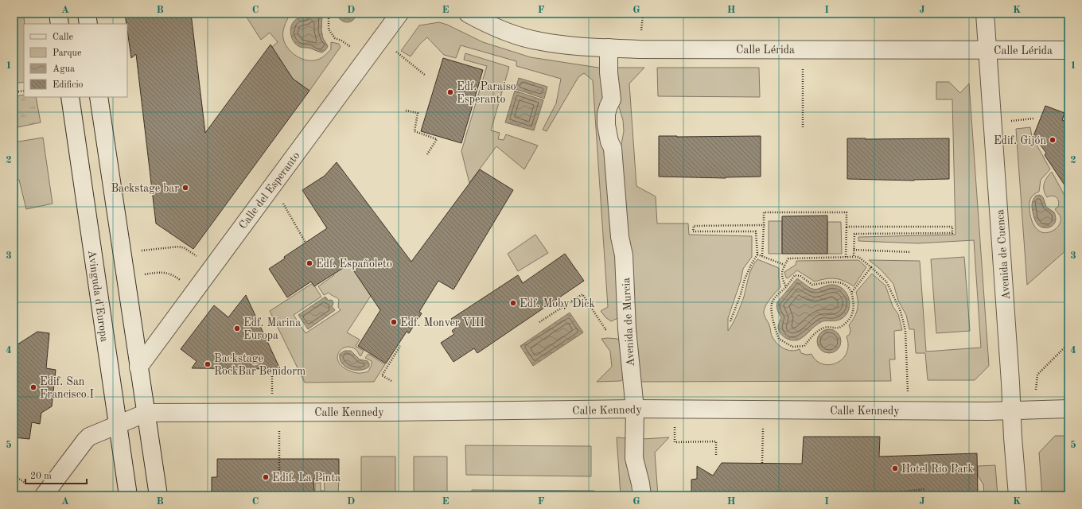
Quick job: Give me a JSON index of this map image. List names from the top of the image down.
{
  "streets": {
    "street": [
      "Calle Lérida",
      "Calle del Esperanto",
      "Avenida de Cuenca",
      "Avinguda d'Europa",
      "Avenida de Murcia",
      "Calle Kennedy"
    ]
  },
  "crossings": [
    ["Calle Lérida", "Avenida de Cuenca"],
    ["Calle Lérida", "Avenida de Murcia"],
    ["Avenida de Cuenca", "Calle Kennedy"],
    ["Avenida de Murcia", "Calle Kennedy"]
  ],
  "places": [
    "Edf. Paraiso Esperanto",
    "Edif. Gijón",
    "Backstage bar",
    "Edf. Españoleto",
    "Edf. Moby Dick",
    "Edf. Monver VIII",
    "Edf. Marina Europa",
    "Backstage RockBar Benidorm",
    "Edif. San Francisco I",
    "Hotel Rio Park",
    "Edif. La Pinta"
  ],
  "legend": [
    "Calle",
    "Parque",
    "Agua",
    "Edificio"
  ],
  "scale_bar": "20 m",
  "grid": {
    "columns": [
      "A",
      "B",
      "C",
      "D",
      "E",
      "F",
      "G",
      "H",
      "I",
      "J",
      "K"
    ],
    "rows": [
      "1",
      "2",
      "3",
      "4",
      "5"
    ]
  }
}
